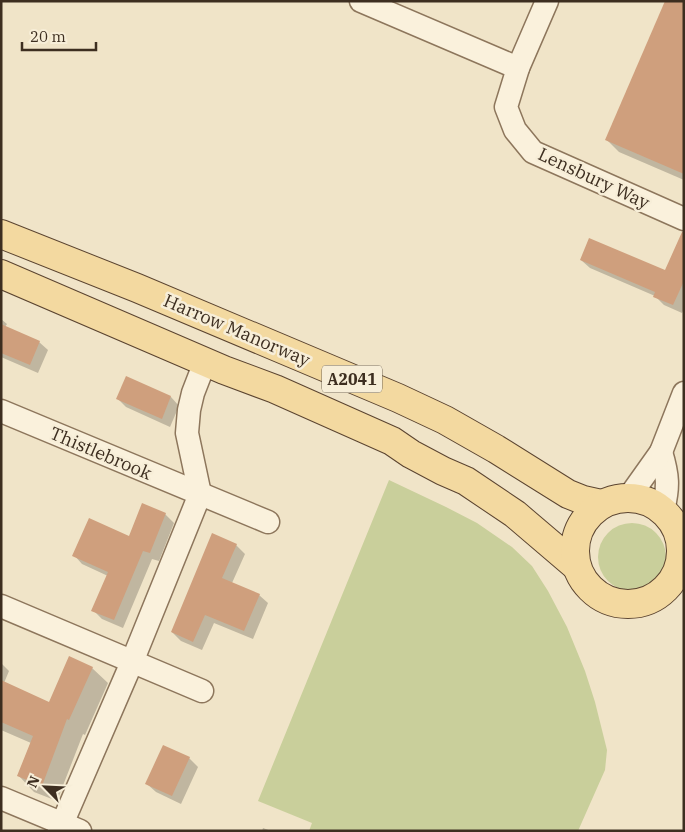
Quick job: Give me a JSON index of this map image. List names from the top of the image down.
{
  "streets": {
    "main road": ["Harrow Manorway", "A2041"],
    "street": ["Lensbury Way", "Thistlebrook"]
  },
  "crossings": [
    ["Harrow Manorway", "A2041"]
  ],
  "scale_bar": "20 m",
  "north": "top left"
}
